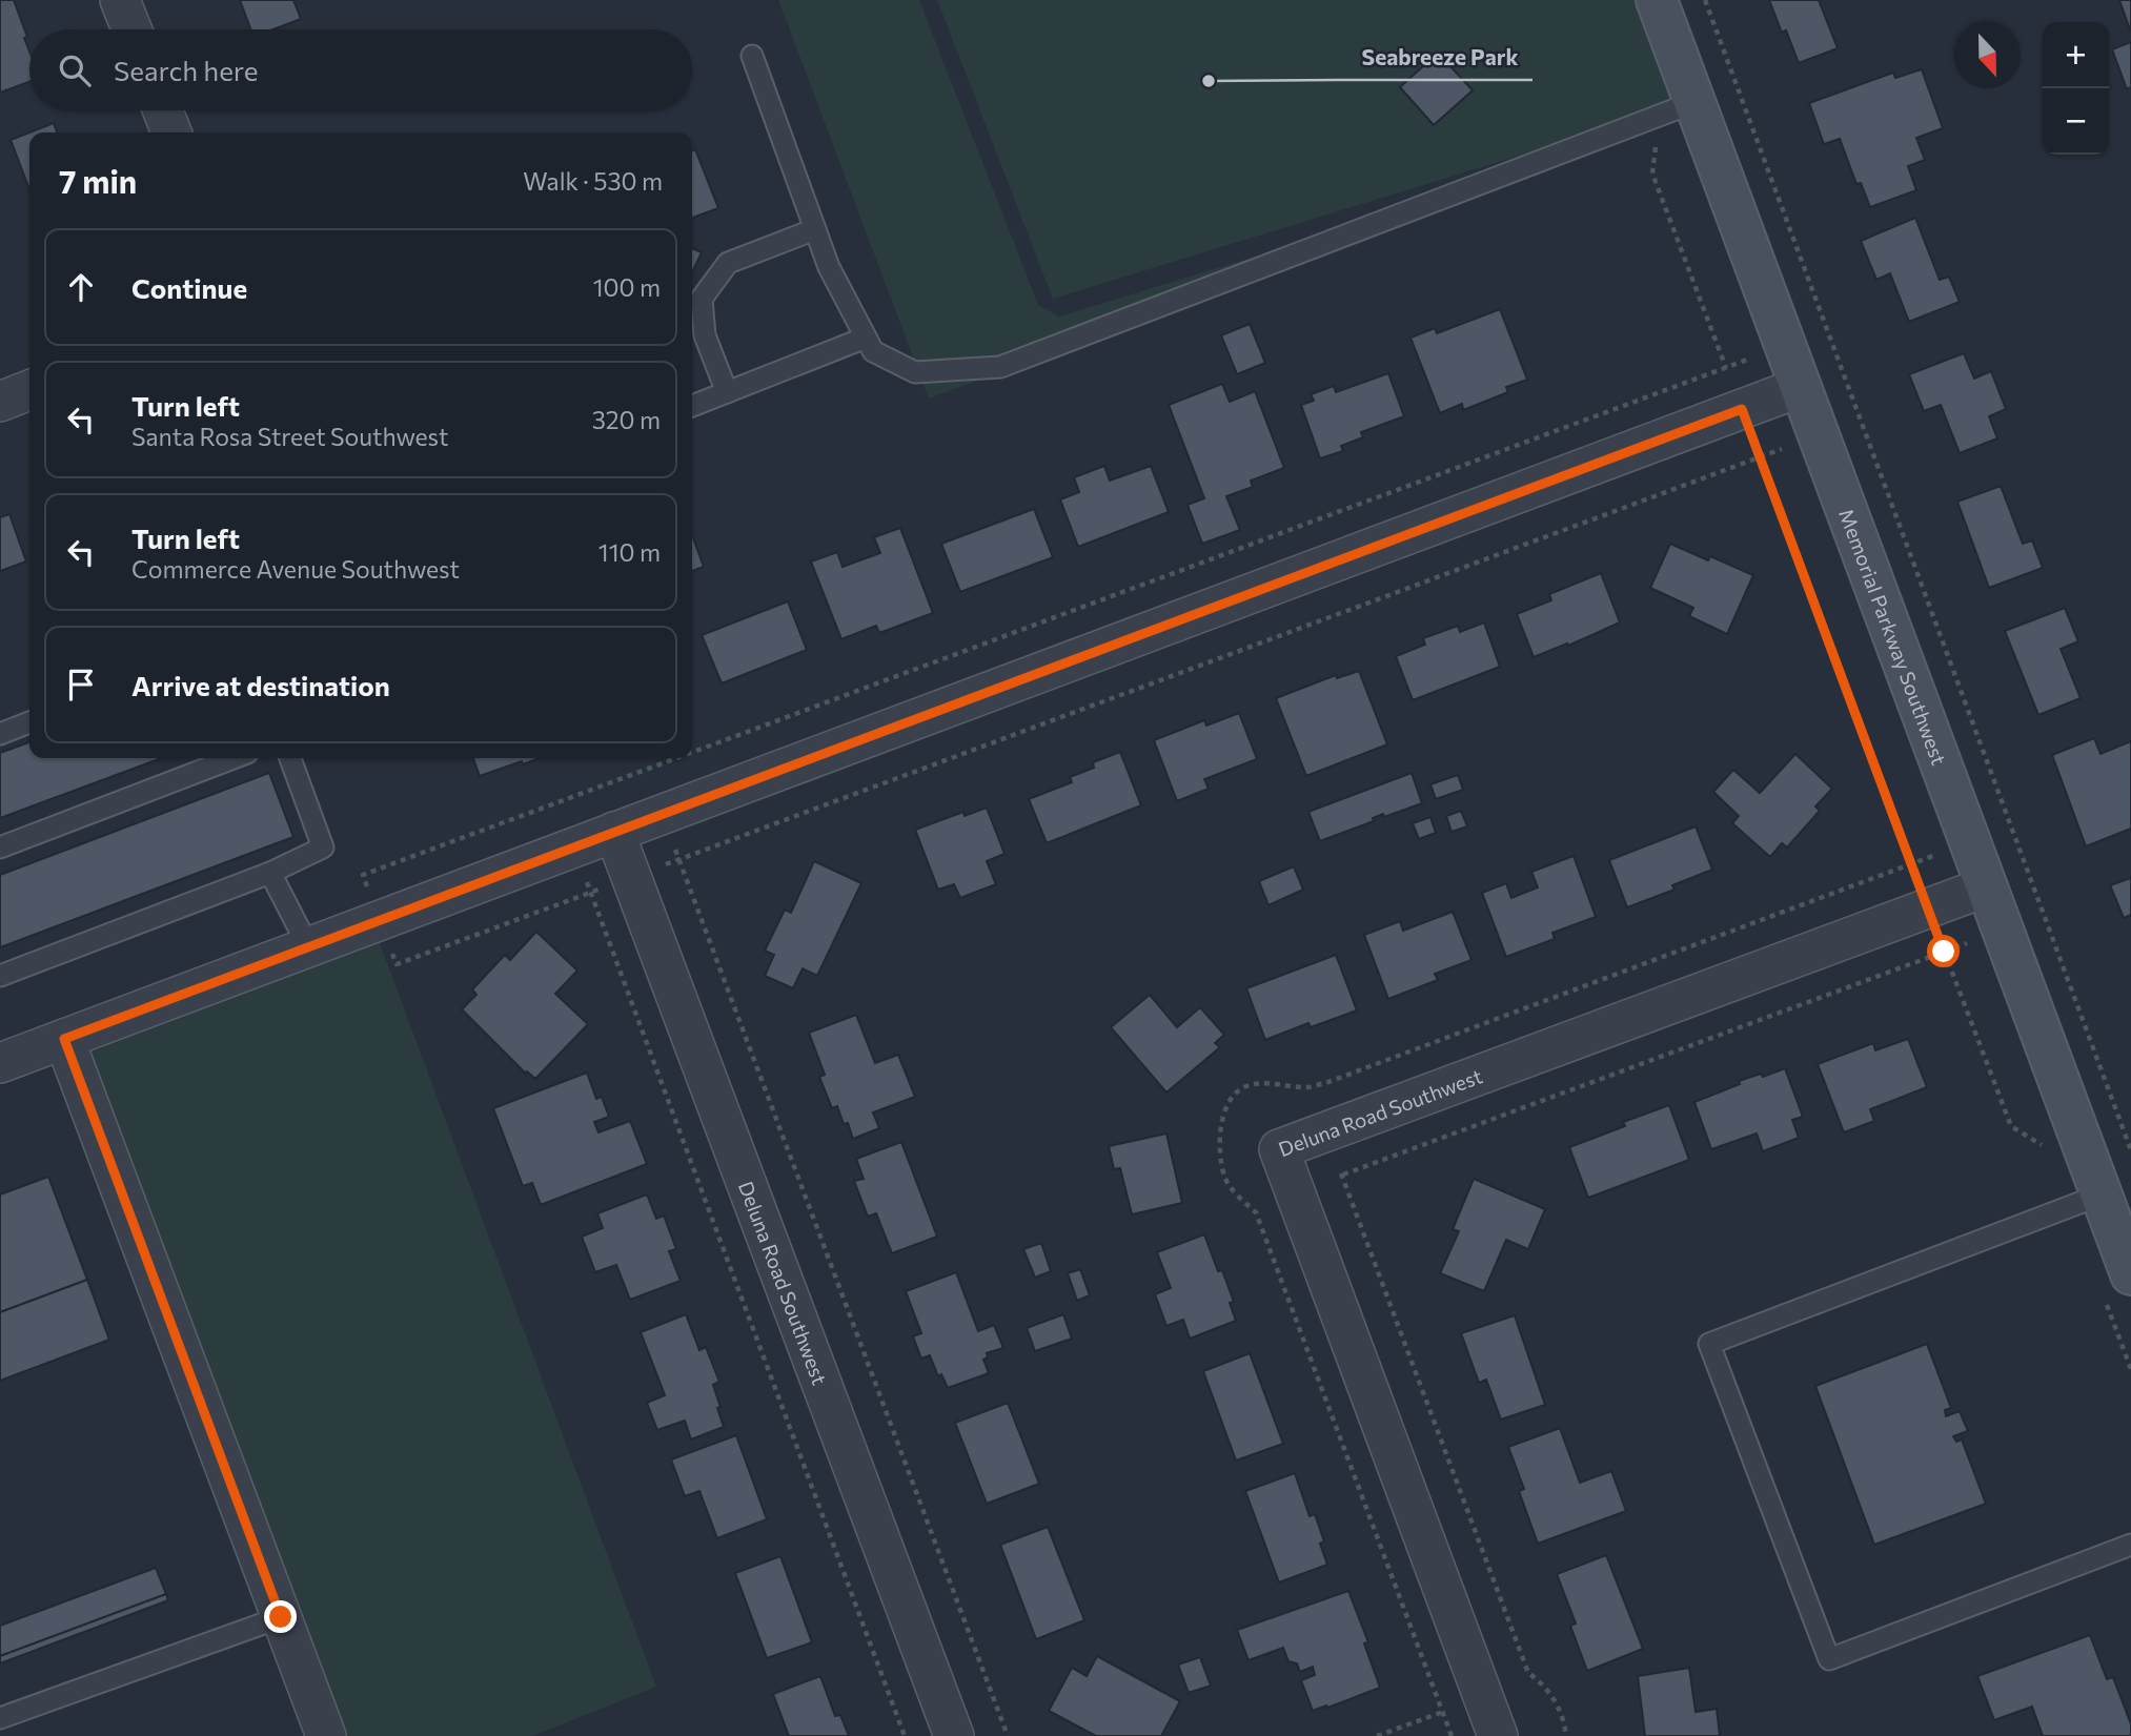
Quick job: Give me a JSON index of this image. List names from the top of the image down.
{
  "streets": {
    "street": ["Memorial Parkway Southwest", "Deluna Road Southwest"]
  },
  "crossings": [
    ["Memorial Parkway Southwest", "Deluna Road Southwest"]
  ],
  "places": ["Seabreeze Park"],
  "north": "bottom",
  "page": {
    "map_buttons": ["+", "−"],
    "search": "Search here",
    "heading": ["7 min", "Walk · 530 m"],
    "list": [
      ["Continue", "100 m"],
      ["Turn left", "Santa Rosa Street Southwest", "320 m"],
      ["Turn left", "Commerce Avenue Southwest", "110 m"],
      "Arrive at destination"
    ]
  }
}
